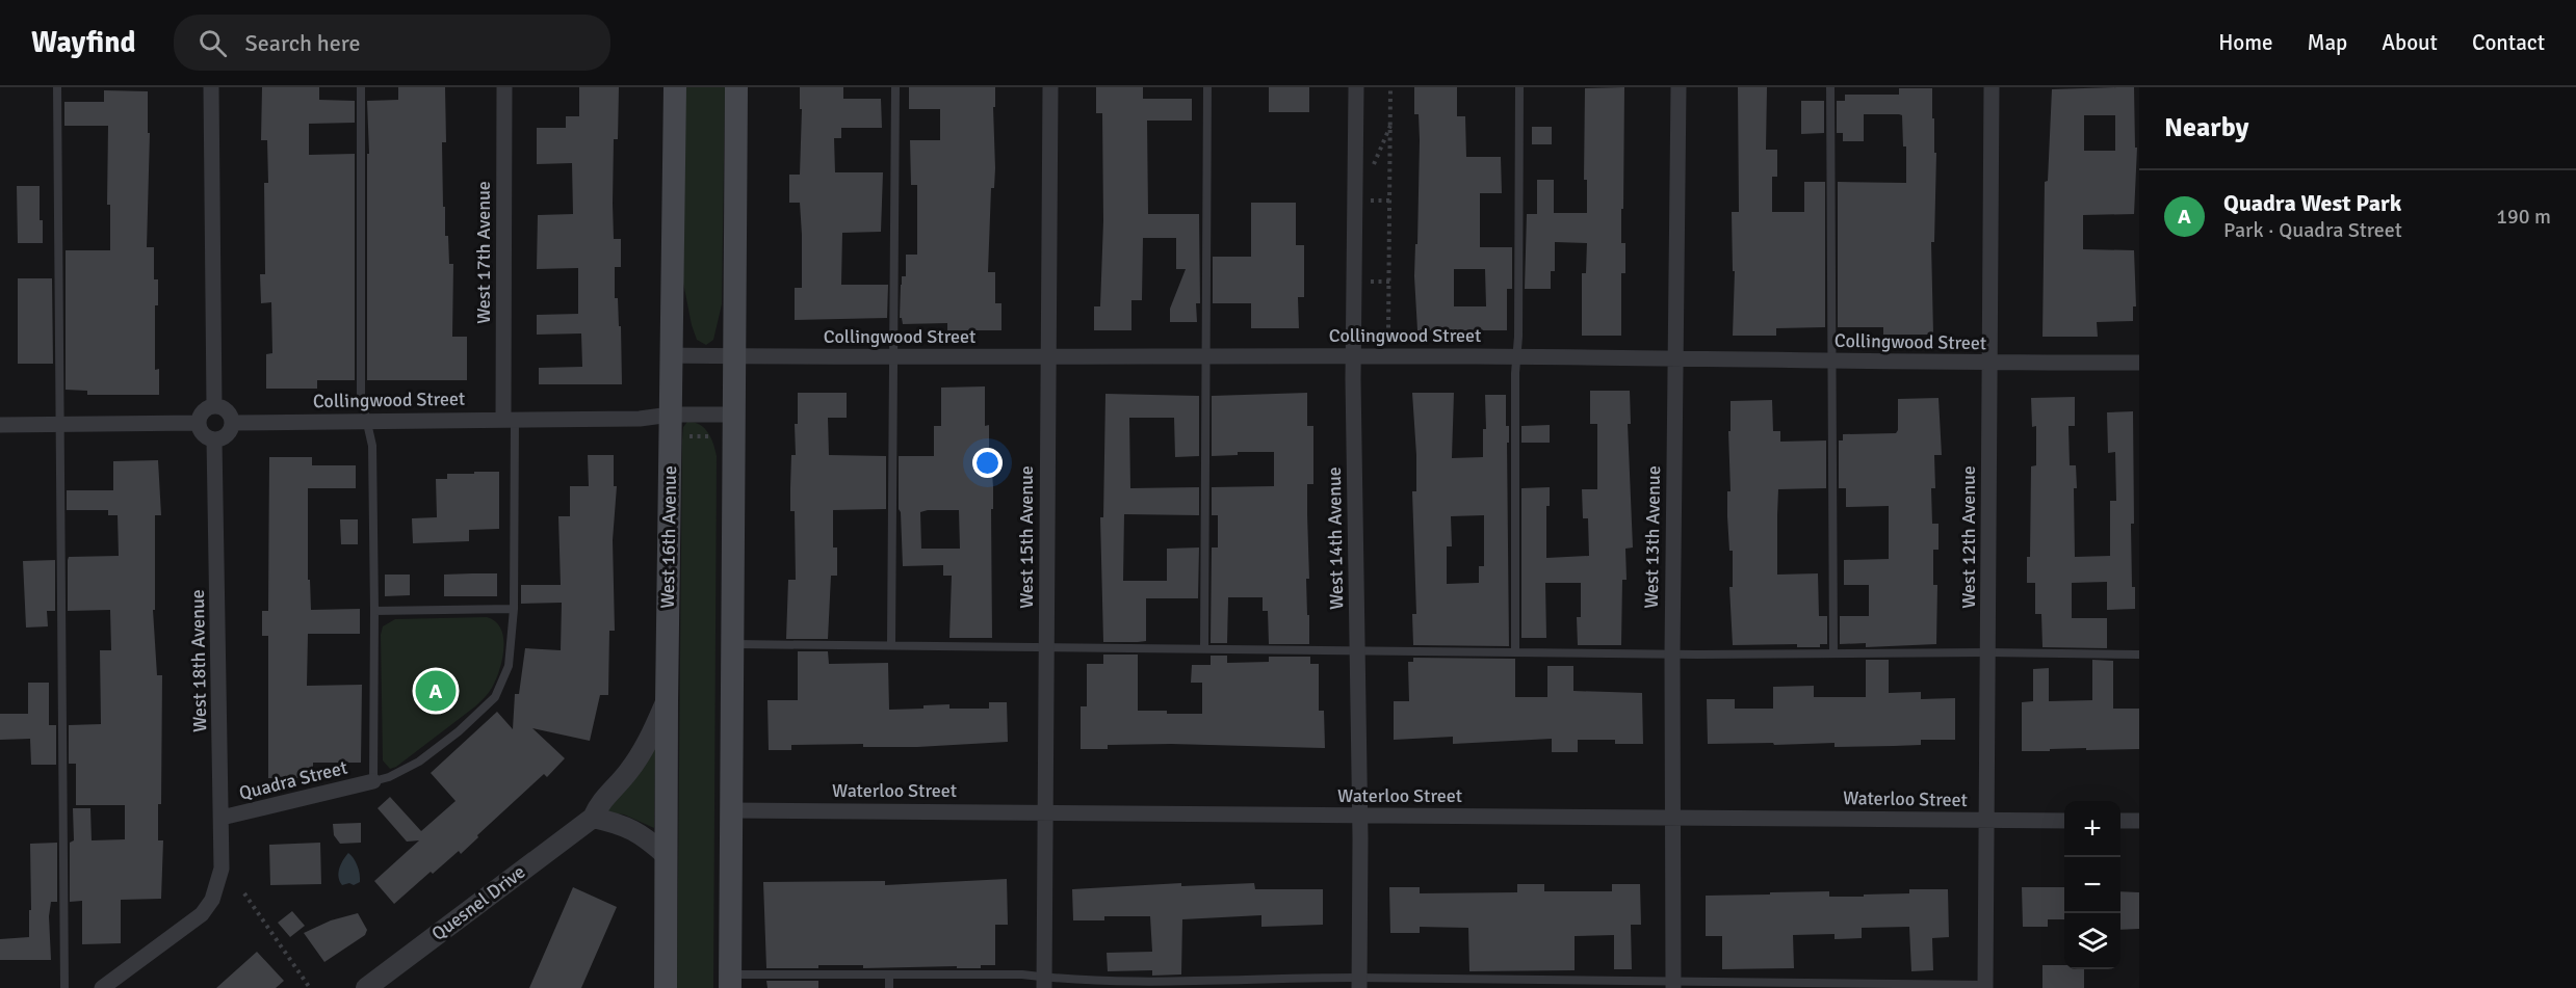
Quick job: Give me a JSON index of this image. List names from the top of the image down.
{
  "streets": {
    "main road": ["West 16th Avenue"],
    "street": [
      "West 17th Avenue",
      "Collingwood Street",
      "West 15th Avenue",
      "West 13th Avenue",
      "West 12th Avenue",
      "West 14th Avenue",
      "West 18th Avenue",
      "Quadra Street",
      "Waterloo Street",
      "Quesnel Drive"
    ]
  },
  "crossings": [
    ["West 17th Avenue", "Collingwood Street"],
    ["Collingwood Street", "West 16th Avenue"],
    ["Collingwood Street", "West 15th Avenue"],
    ["Collingwood Street", "West 13th Avenue"],
    ["Collingwood Street", "West 12th Avenue"],
    ["Collingwood Street", "West 14th Avenue"],
    ["Collingwood Street", "West 18th Avenue"],
    ["West 16th Avenue", "Quesnel Drive"],
    ["West 15th Avenue", "Waterloo Street"],
    ["West 13th Avenue", "Waterloo Street"],
    ["West 12th Avenue", "Waterloo Street"],
    ["West 14th Avenue", "Waterloo Street"],
    ["West 18th Avenue", "Quadra Street"]
  ],
  "page": {
    "header": "Wayfind",
    "search": "Search here",
    "nav": [
      "Home",
      "Map",
      "About",
      "Contact"
    ],
    "heading": "Nearby",
    "list": [
      {
        "mark": "A",
        "name": "Quadra West Park",
        "note": "Park · Quadra Street",
        "value": "190 m"
      }
    ],
    "pins": "A",
    "map_buttons": ["+", "−"]
  }
}
